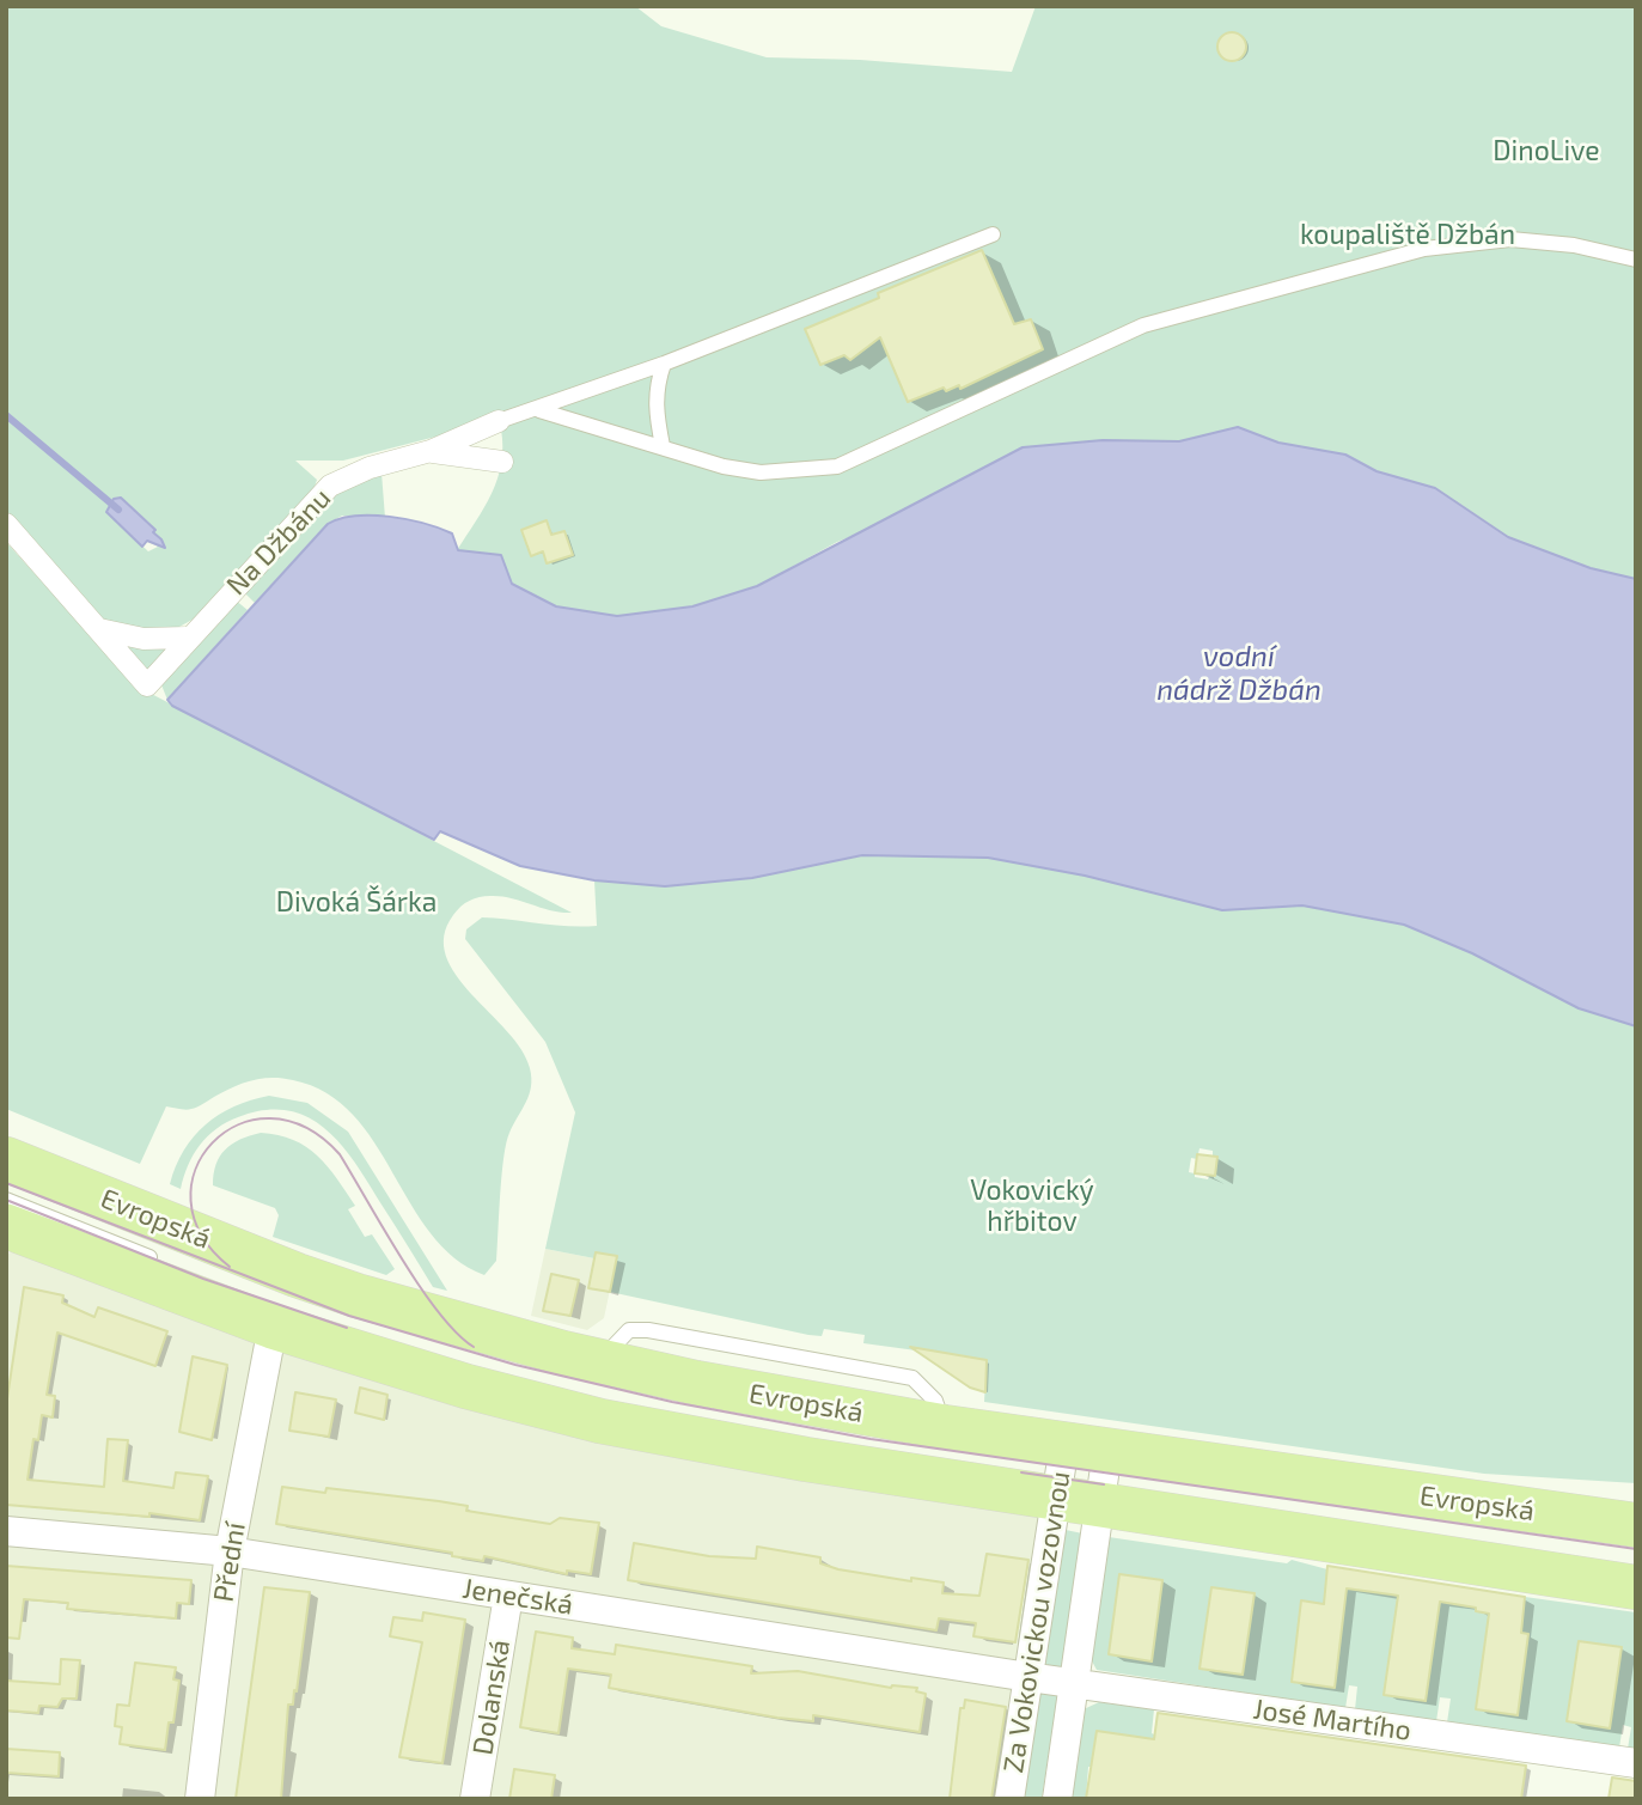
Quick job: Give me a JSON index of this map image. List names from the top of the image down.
{
  "streets": {
    "main road": ["Evropská"],
    "street": [
      "Na Džbánu",
      "Přední",
      "Jenečská",
      "Za Vokovickou vozovnou",
      "Dolanská",
      "José Martího"
    ]
  },
  "crossings": [
    ["Evropská", "Přední"],
    ["Evropská", "Za Vokovickou vozovnou"],
    ["Přední", "Jenečská"],
    ["Jenečská", "Za Vokovickou vozovnou"],
    ["Jenečská", "Dolanská"],
    ["Jenečská", "José Martího"],
    ["Za Vokovickou vozovnou", "José Martího"]
  ],
  "water": ["vodní nádrž Džbán"],
  "parks": [
    "DinoLive",
    "koupaliště Džbán",
    "Divoká Šárka",
    "Vokovický hřbitov"
  ]
}
